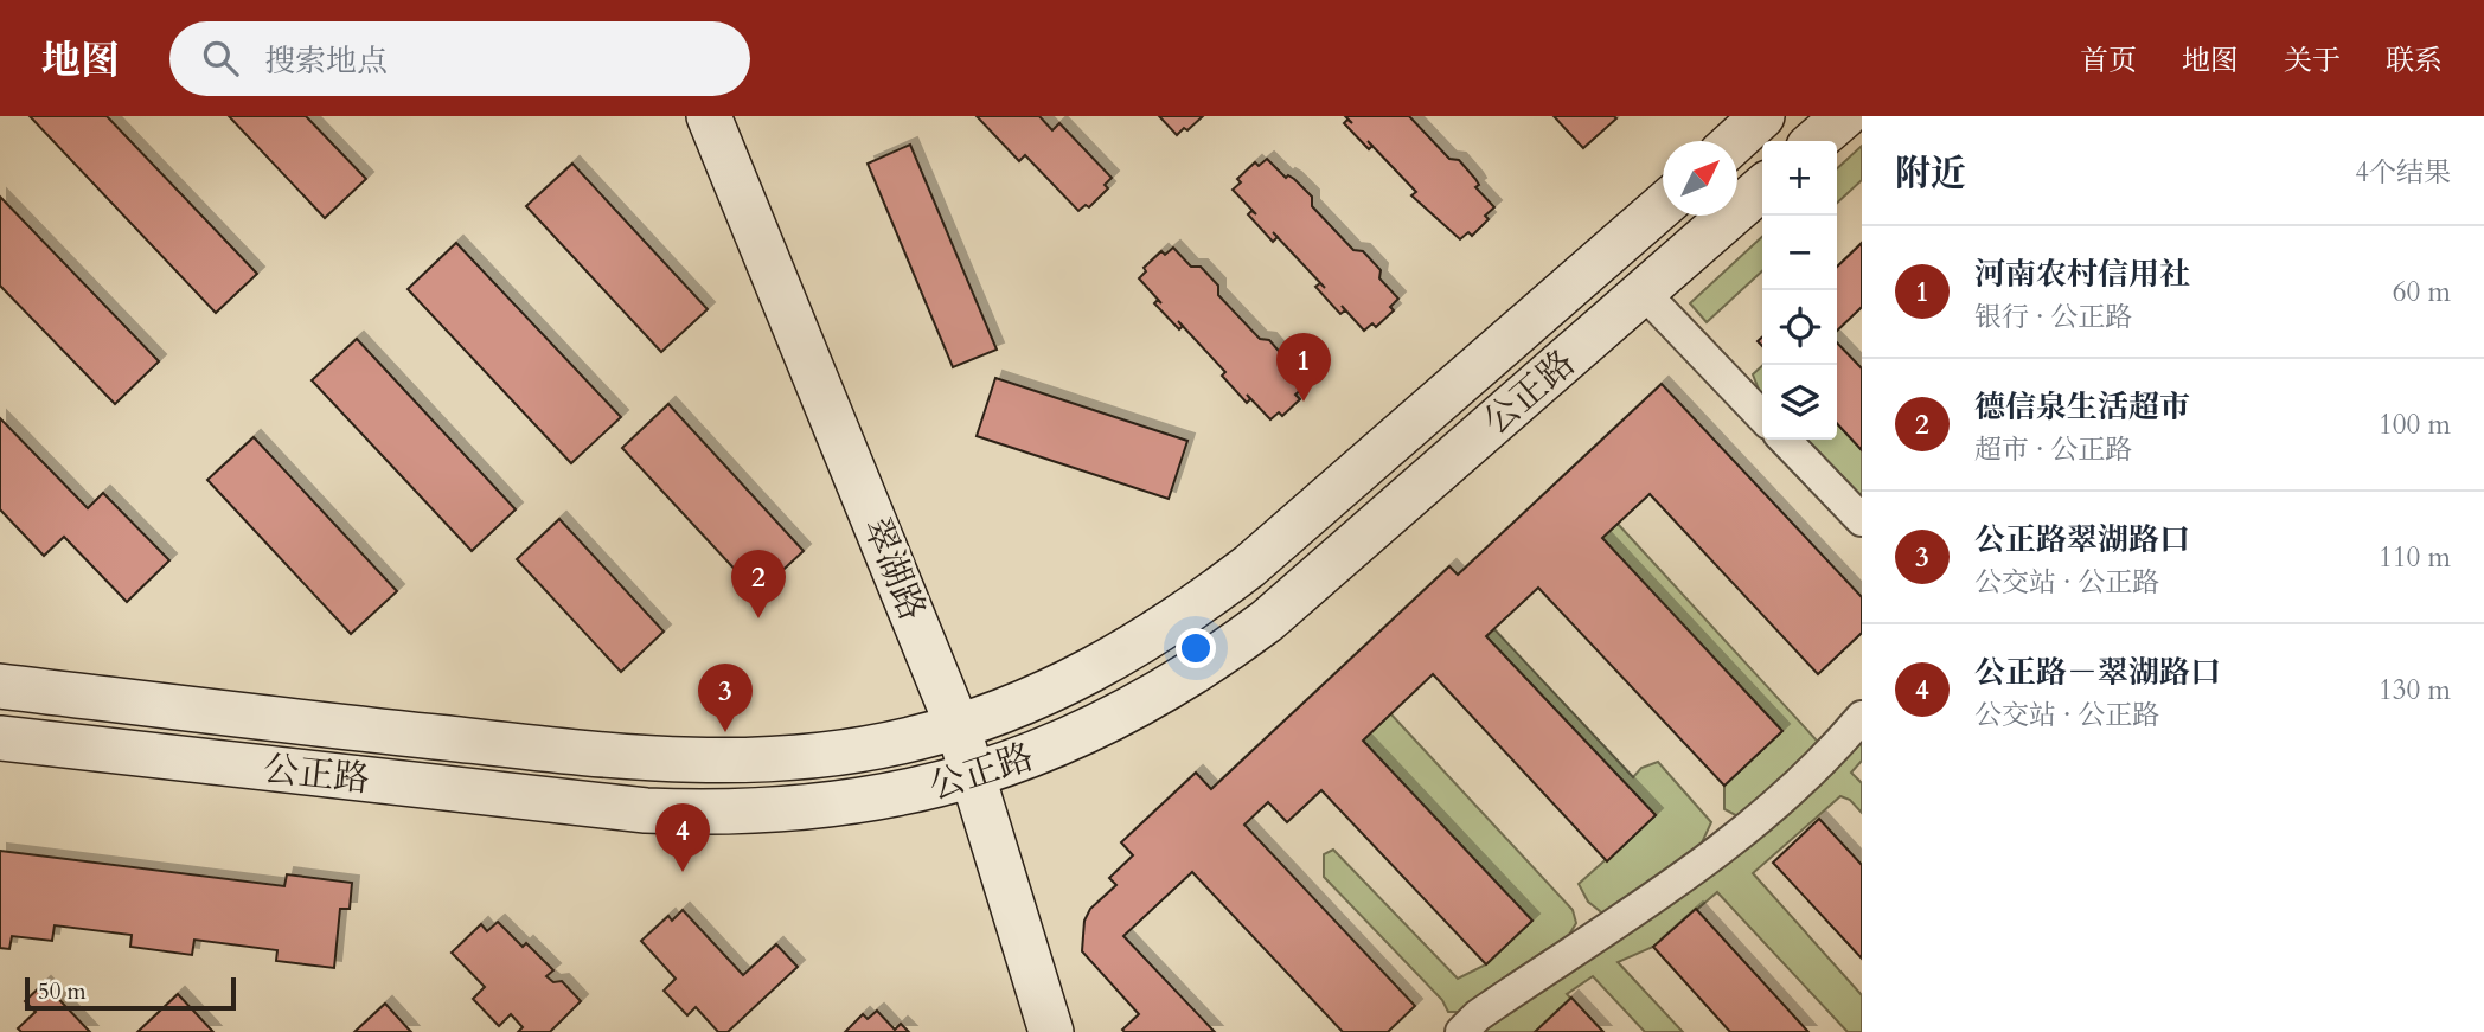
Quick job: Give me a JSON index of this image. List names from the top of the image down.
{
  "streets": {
    "main road": ["公正路", "翠湖路"]
  },
  "crossings": [
    ["公正路", "翠湖路"]
  ],
  "scale_bar": "50 m",
  "north": "top right",
  "page": {
    "header": "地图",
    "search": "搜索地点",
    "nav": [
      "首页",
      "地图",
      "关于",
      "联系"
    ],
    "heading": ["附近", "4个结果"],
    "map_buttons": ["+", "−"],
    "list": [
      {
        "mark": "1",
        "name": "河南农村信用社",
        "note": "银行 · 公正路",
        "value": "60 m"
      },
      {
        "mark": "2",
        "name": "德信泉生活超市",
        "note": "超市 · 公正路",
        "value": "100 m"
      },
      {
        "mark": "3",
        "name": "公正路翠湖路口",
        "note": "公交站 · 公正路",
        "value": "110 m"
      },
      {
        "mark": "4",
        "name": "公正路－翠湖路口",
        "note": "公交站 · 公正路",
        "value": "130 m"
      }
    ],
    "pins": [
      "1",
      "2",
      "3",
      "4"
    ],
    "scale": "50 m"
  }
}
